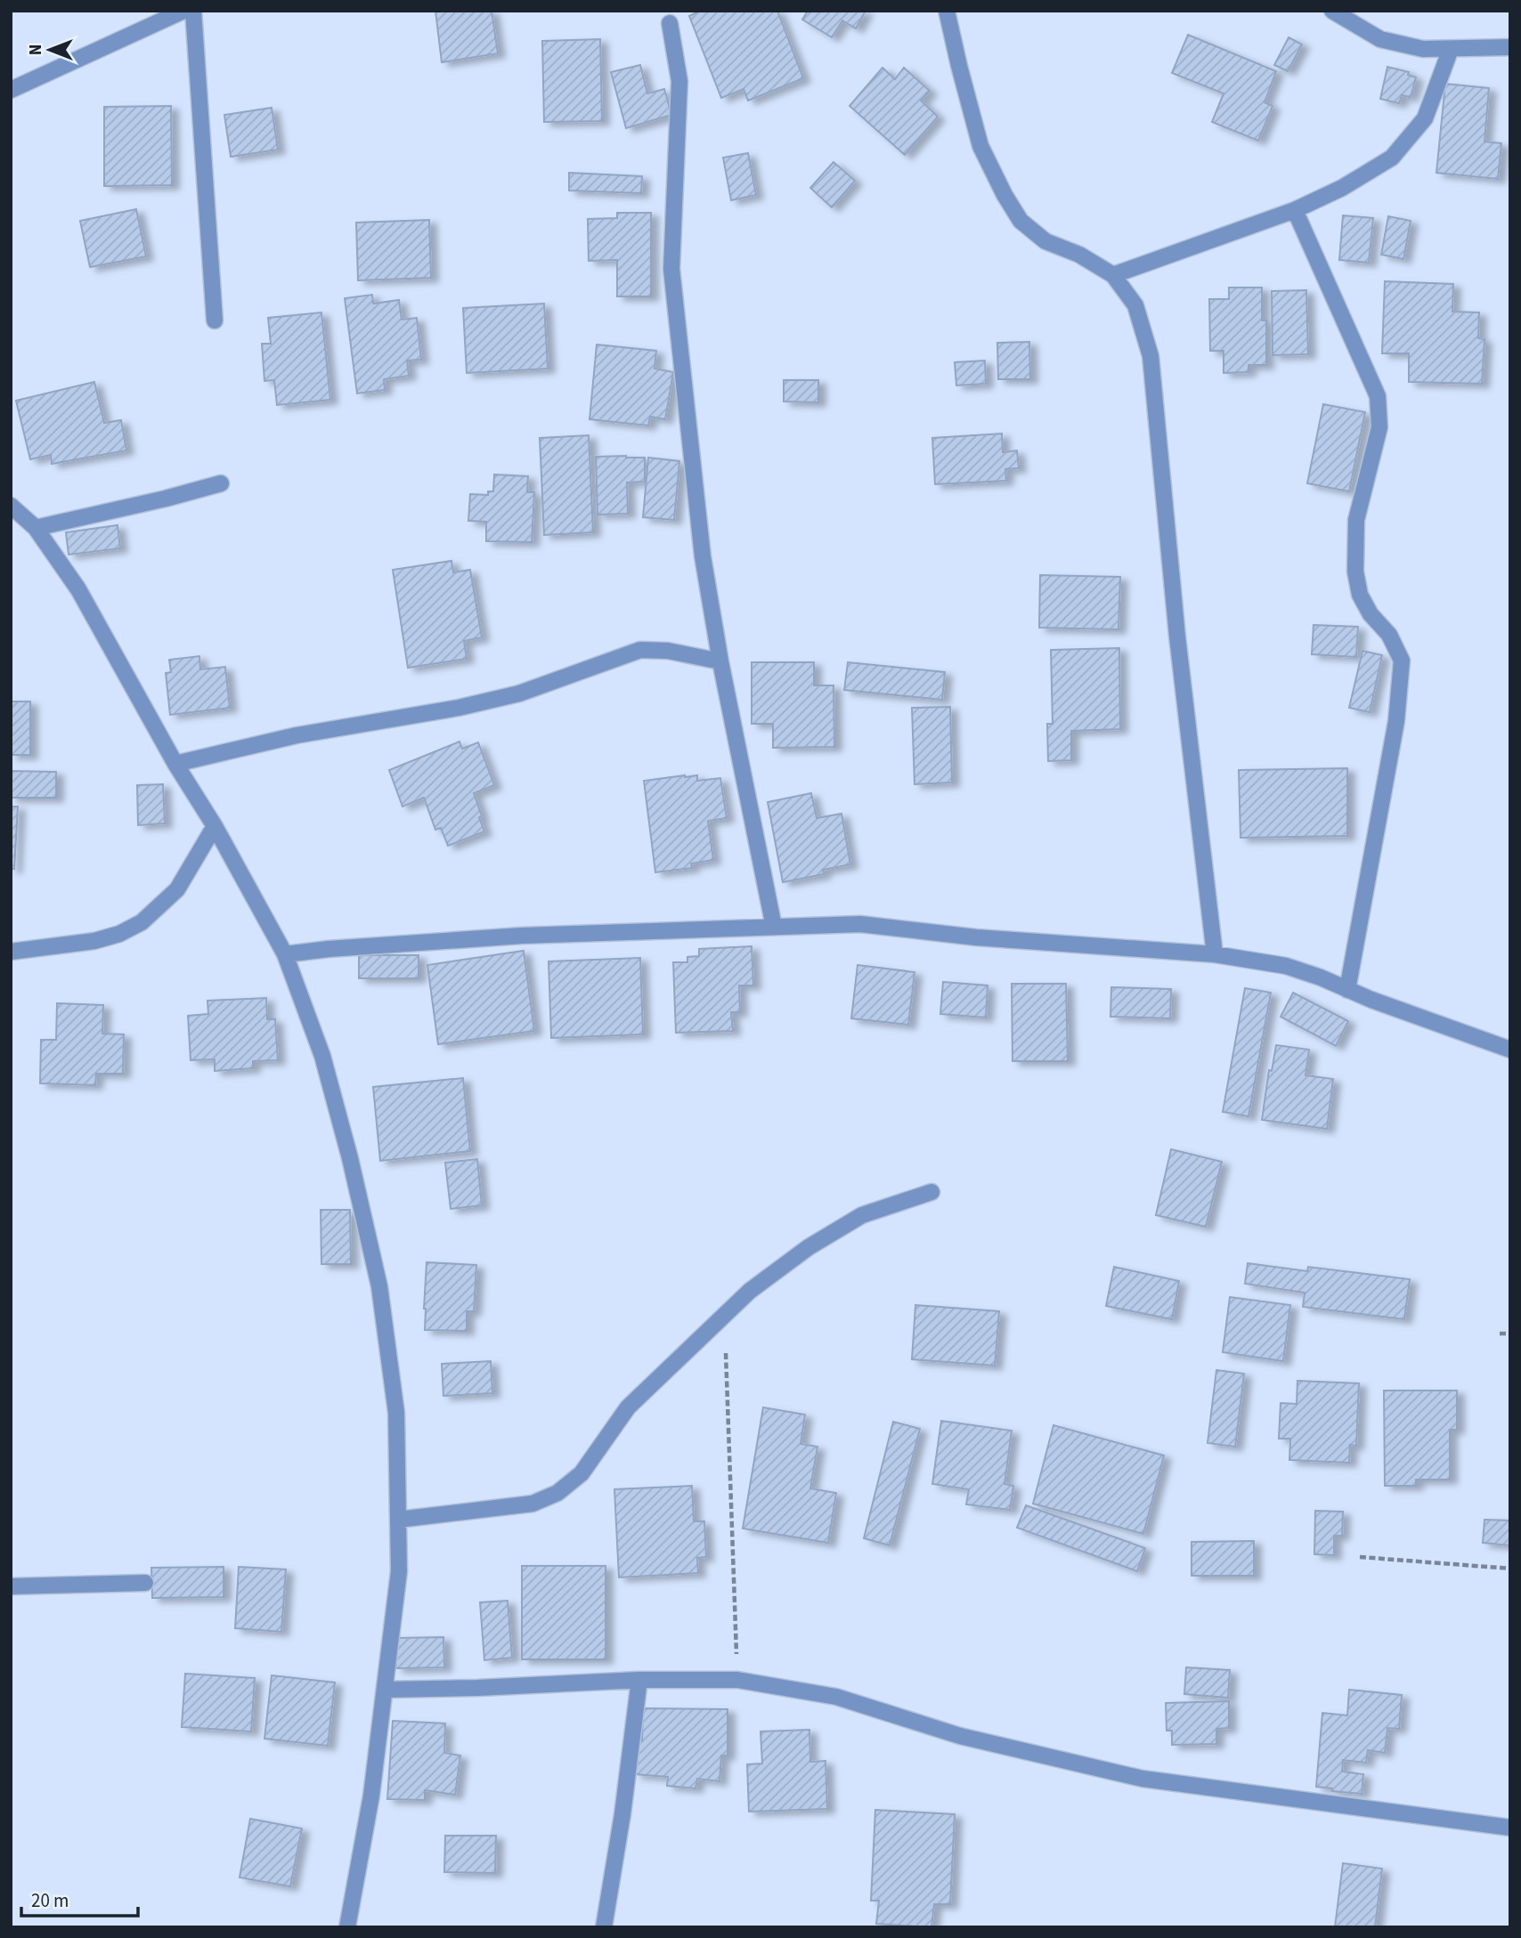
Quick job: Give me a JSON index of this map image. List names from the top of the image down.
{
  "scale_bar": "20 m",
  "north": "left"
}
